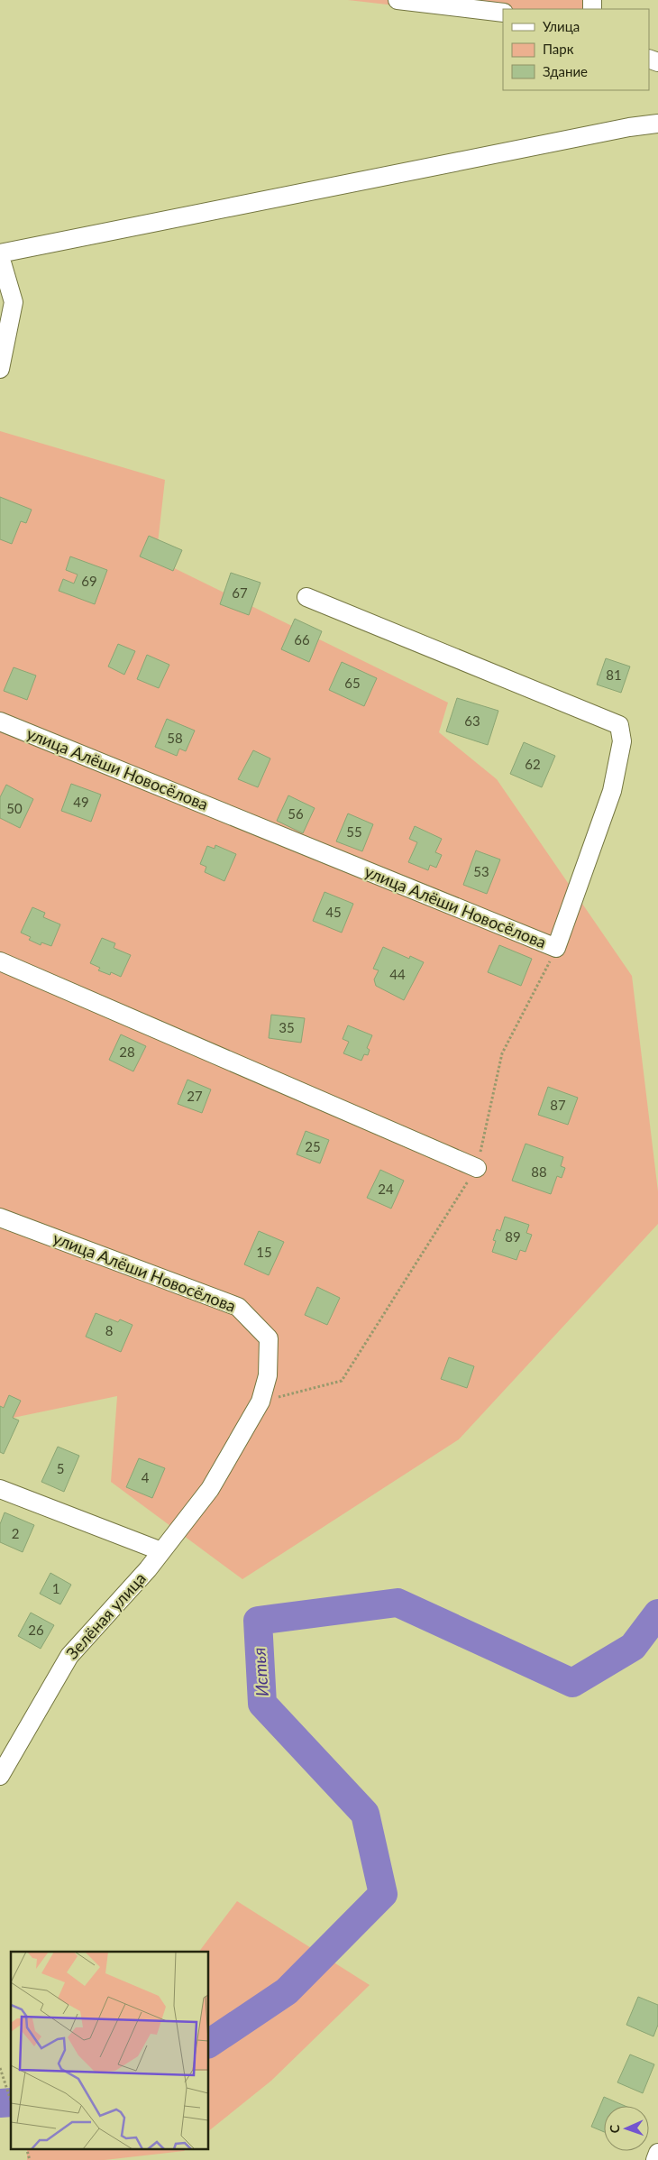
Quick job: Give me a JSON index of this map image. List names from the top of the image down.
{
  "streets": {
    "street": ["улица Алёши Новосёлова", "Зелёная улица"]
  },
  "crossings": [
    ["улица Алёши Новосёлова", "Зелёная улица"]
  ],
  "water": ["Истья"],
  "house_numbers": [
    "69",
    "67",
    "66",
    "81",
    "65",
    "63",
    "58",
    "62",
    "49",
    "50",
    "56",
    "55",
    "53",
    "45",
    "44",
    "35",
    "28",
    "27",
    "87",
    "25",
    "88",
    "24",
    "89",
    "15",
    "8",
    "5",
    "4",
    "2",
    "1",
    "26"
  ],
  "legend": ["Улица", "Парк", "Здание"],
  "north": "left"
}
